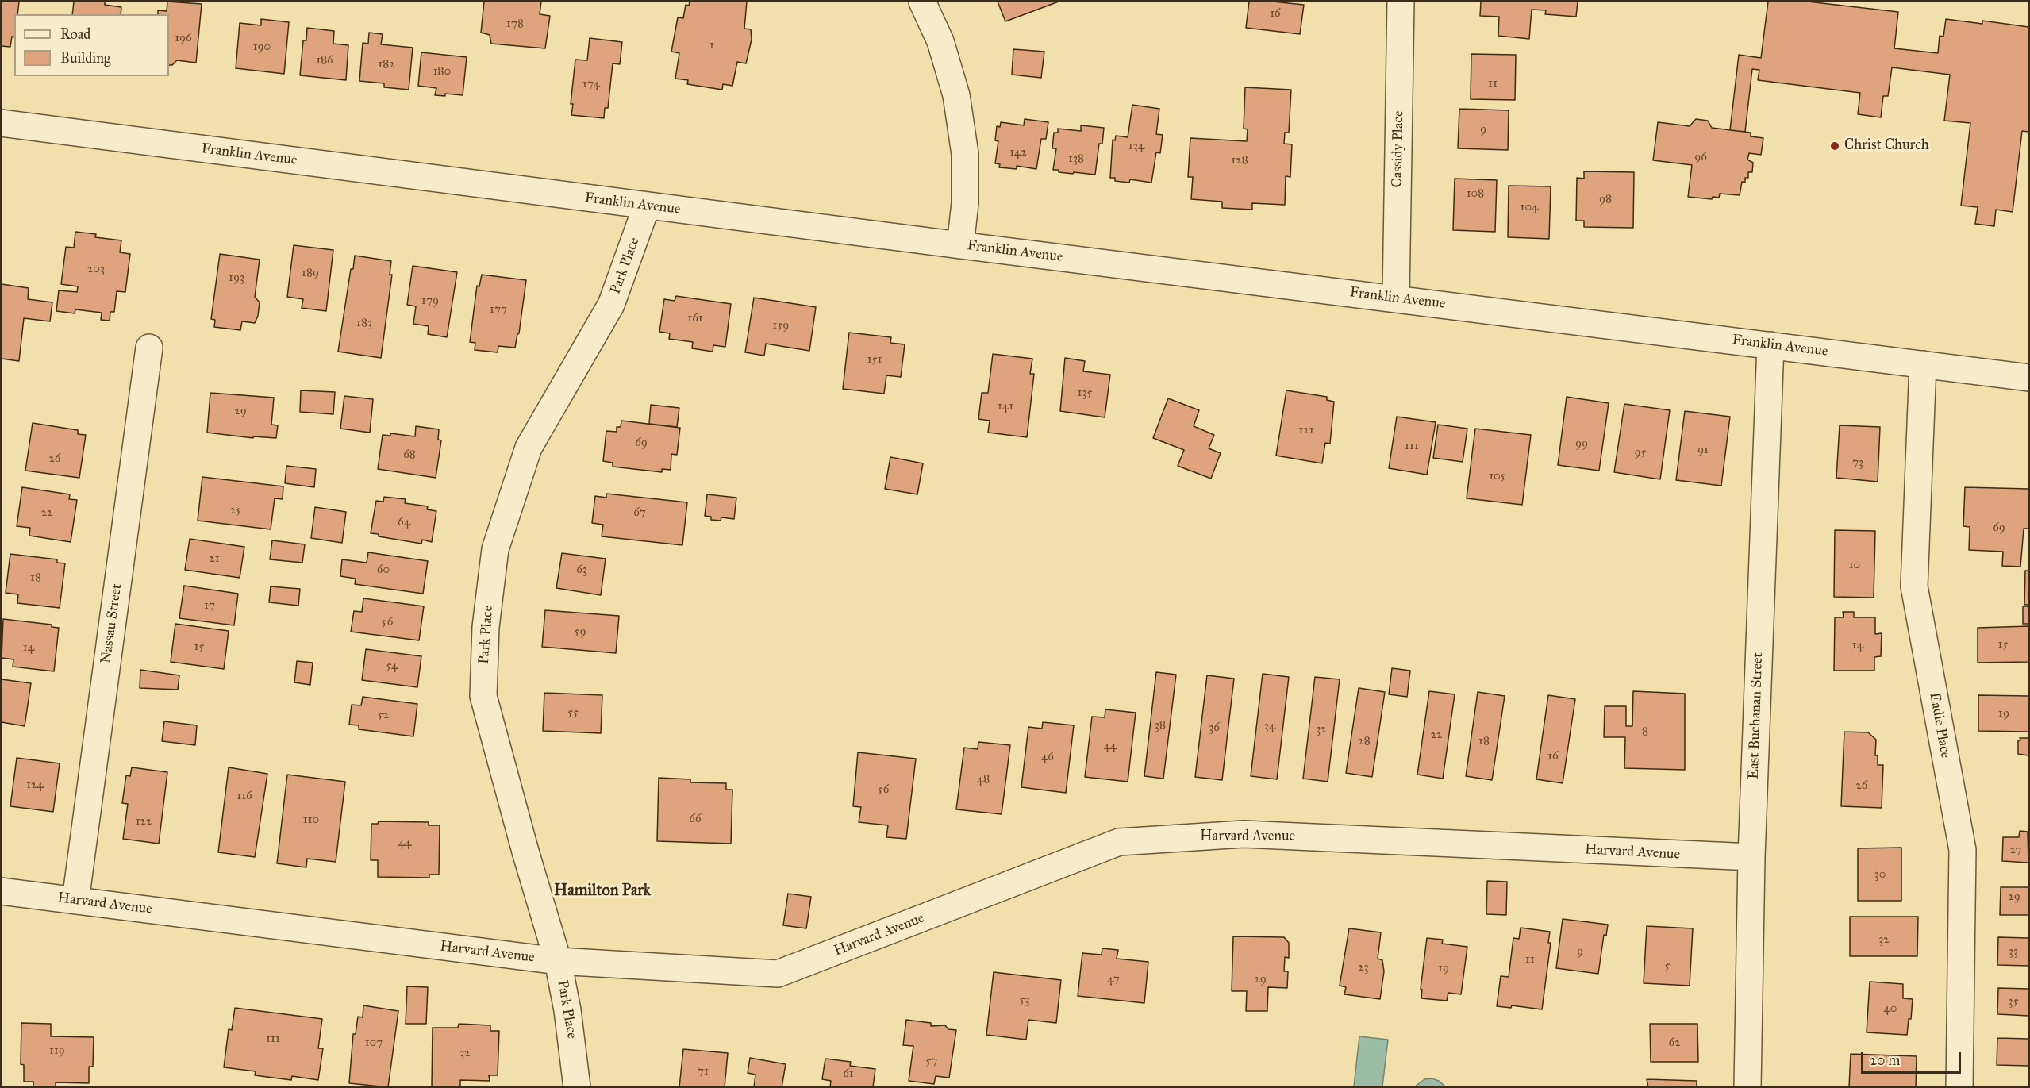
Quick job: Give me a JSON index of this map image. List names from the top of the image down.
{
  "streets": {
    "street": [
      "Cassidy Place",
      "Franklin Avenue",
      "Park Place",
      "Nassau Street",
      "East Buchanan Street",
      "Eadie Place",
      "Harvard Avenue"
    ]
  },
  "crossings": [
    ["Cassidy Place", "Franklin Avenue"],
    ["Franklin Avenue", "Park Place"],
    ["Franklin Avenue", "East Buchanan Street"],
    ["Franklin Avenue", "Eadie Place"],
    ["Park Place", "Harvard Avenue"],
    ["Nassau Street", "Harvard Avenue"],
    ["East Buchanan Street", "Harvard Avenue"]
  ],
  "districts": ["Hamilton Park"],
  "places": ["Christ Church"],
  "house_numbers": [
    "16",
    "178",
    "196",
    "1",
    "190",
    "186",
    "182",
    "180",
    "11",
    "174",
    "9",
    "134",
    "142",
    "96",
    "138",
    "128",
    "108",
    "98",
    "104",
    "203",
    "189",
    "193",
    "179",
    "177",
    "161",
    "183",
    "159",
    "151",
    "135",
    "141",
    "29",
    "121",
    "69",
    "99",
    "111",
    "91",
    "95",
    "68",
    "26",
    "73",
    "105",
    "25",
    "22",
    "67",
    "64",
    "69",
    "21",
    "10",
    "60",
    "63",
    "18",
    "17",
    "56",
    "59",
    "15",
    "14",
    "15",
    "14",
    "54",
    "55",
    "19",
    "52",
    "38",
    "34",
    "36",
    "32",
    "8",
    "22",
    "28",
    "18",
    "44",
    "16",
    "46",
    "48",
    "124",
    "26",
    "56",
    "116",
    "66",
    "110",
    "122",
    "44",
    "27",
    "30",
    "29",
    "32",
    "9",
    "33",
    "11",
    "5",
    "23",
    "19",
    "47",
    "29",
    "53",
    "35",
    "40",
    "111",
    "107",
    "62",
    "119",
    "32",
    "57",
    "71",
    "61"
  ],
  "legend": ["Road", "Building"],
  "scale_bar": "20 m"
}
